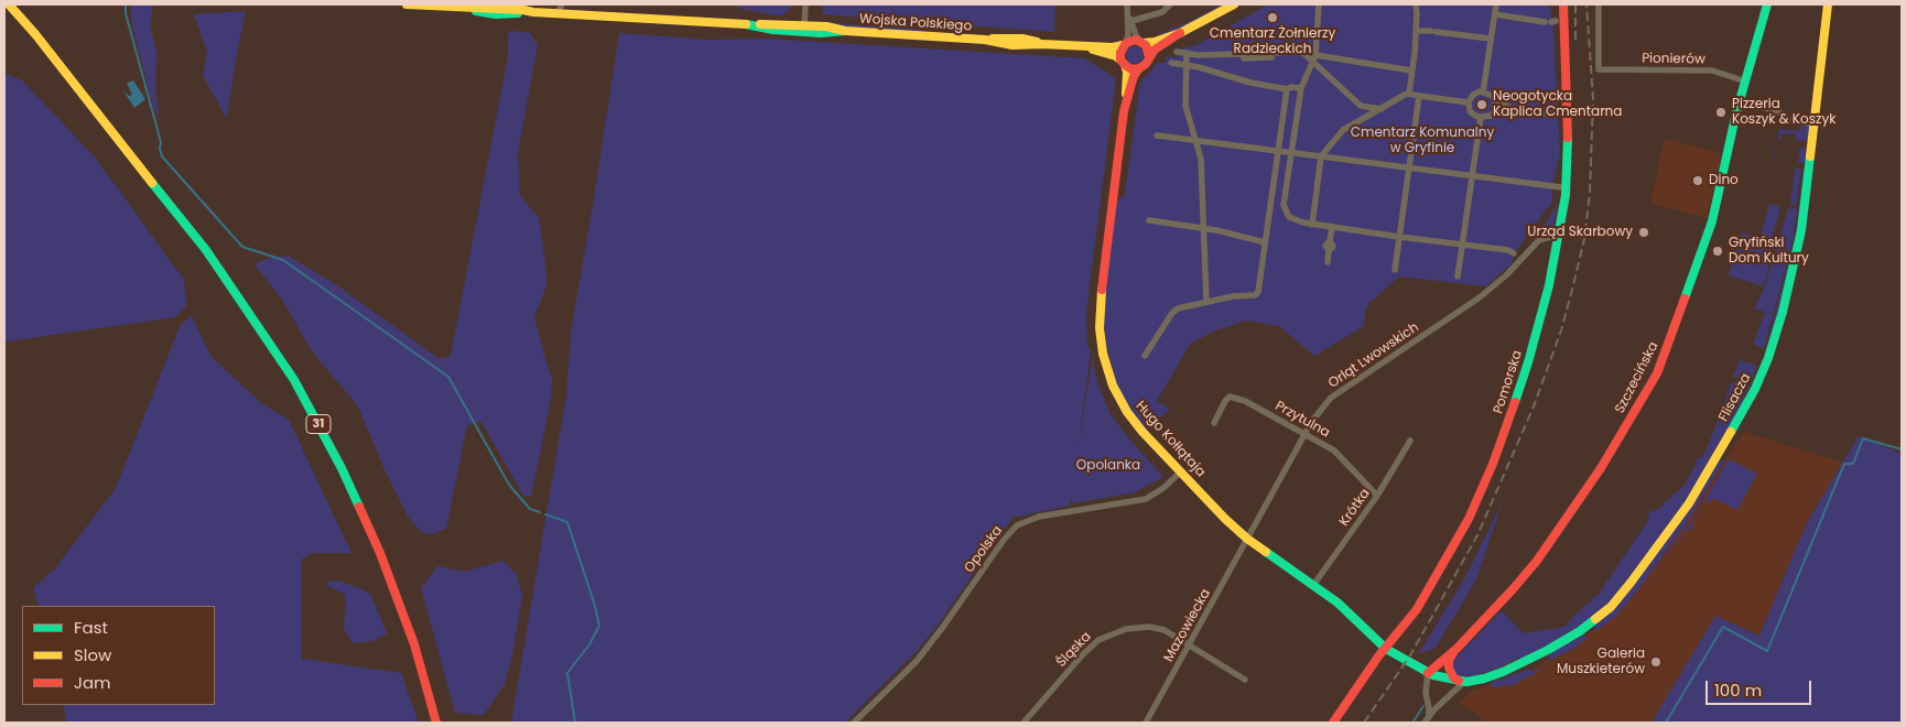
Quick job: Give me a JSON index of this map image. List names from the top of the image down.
{
  "streets": {
    "street": [
      "Wojska Polskiego",
      "Pionierów",
      "Orląt Lwowskich",
      "Szczecińska",
      "Pomorska",
      "Flisacza",
      "Przytulna",
      "31",
      "Hugo Kołłątaja",
      "Krótka",
      "Opolska",
      "Mazowiecka",
      "Śląska"
    ]
  },
  "crossings": [
    ["Wojska Polskiego", "Hugo Kołłątaja"],
    ["Pionierów", "Szczecińska"],
    ["Orląt Lwowskich", "Pomorska"],
    ["Orląt Lwowskich", "Przytulna"],
    ["Orląt Lwowskich", "Hugo Kołłątaja"],
    ["Orląt Lwowskich", "Mazowiecka"],
    ["Szczecińska", "Flisacza"],
    ["Pomorska", "Flisacza"],
    ["Pomorska", "Hugo Kołłątaja"],
    ["Flisacza", "Hugo Kołłątaja"],
    ["Przytulna", "Krótka"],
    ["Hugo Kołłątaja", "Krótka"],
    ["Hugo Kołłątaja", "Opolska"],
    ["Hugo Kołłątaja", "Mazowiecka"],
    ["Mazowiecka", "Śląska"]
  ],
  "parks": ["Cmentarz Komunalny w Gryfinie", "Opolanka"],
  "places": [
    "Cmentarz Żołnierzy Radzieckich",
    "Neogotycka Kaplica Cmentarna",
    "Pizzeria Koszyk & Koszyk",
    "Dino",
    "Urząd Skarbowy",
    "Gryfiński Dom Kultury",
    "Galeria Muszkieterów"
  ],
  "legend": ["Fast", "Slow", "Jam"],
  "scale_bar": "100 m"
}
